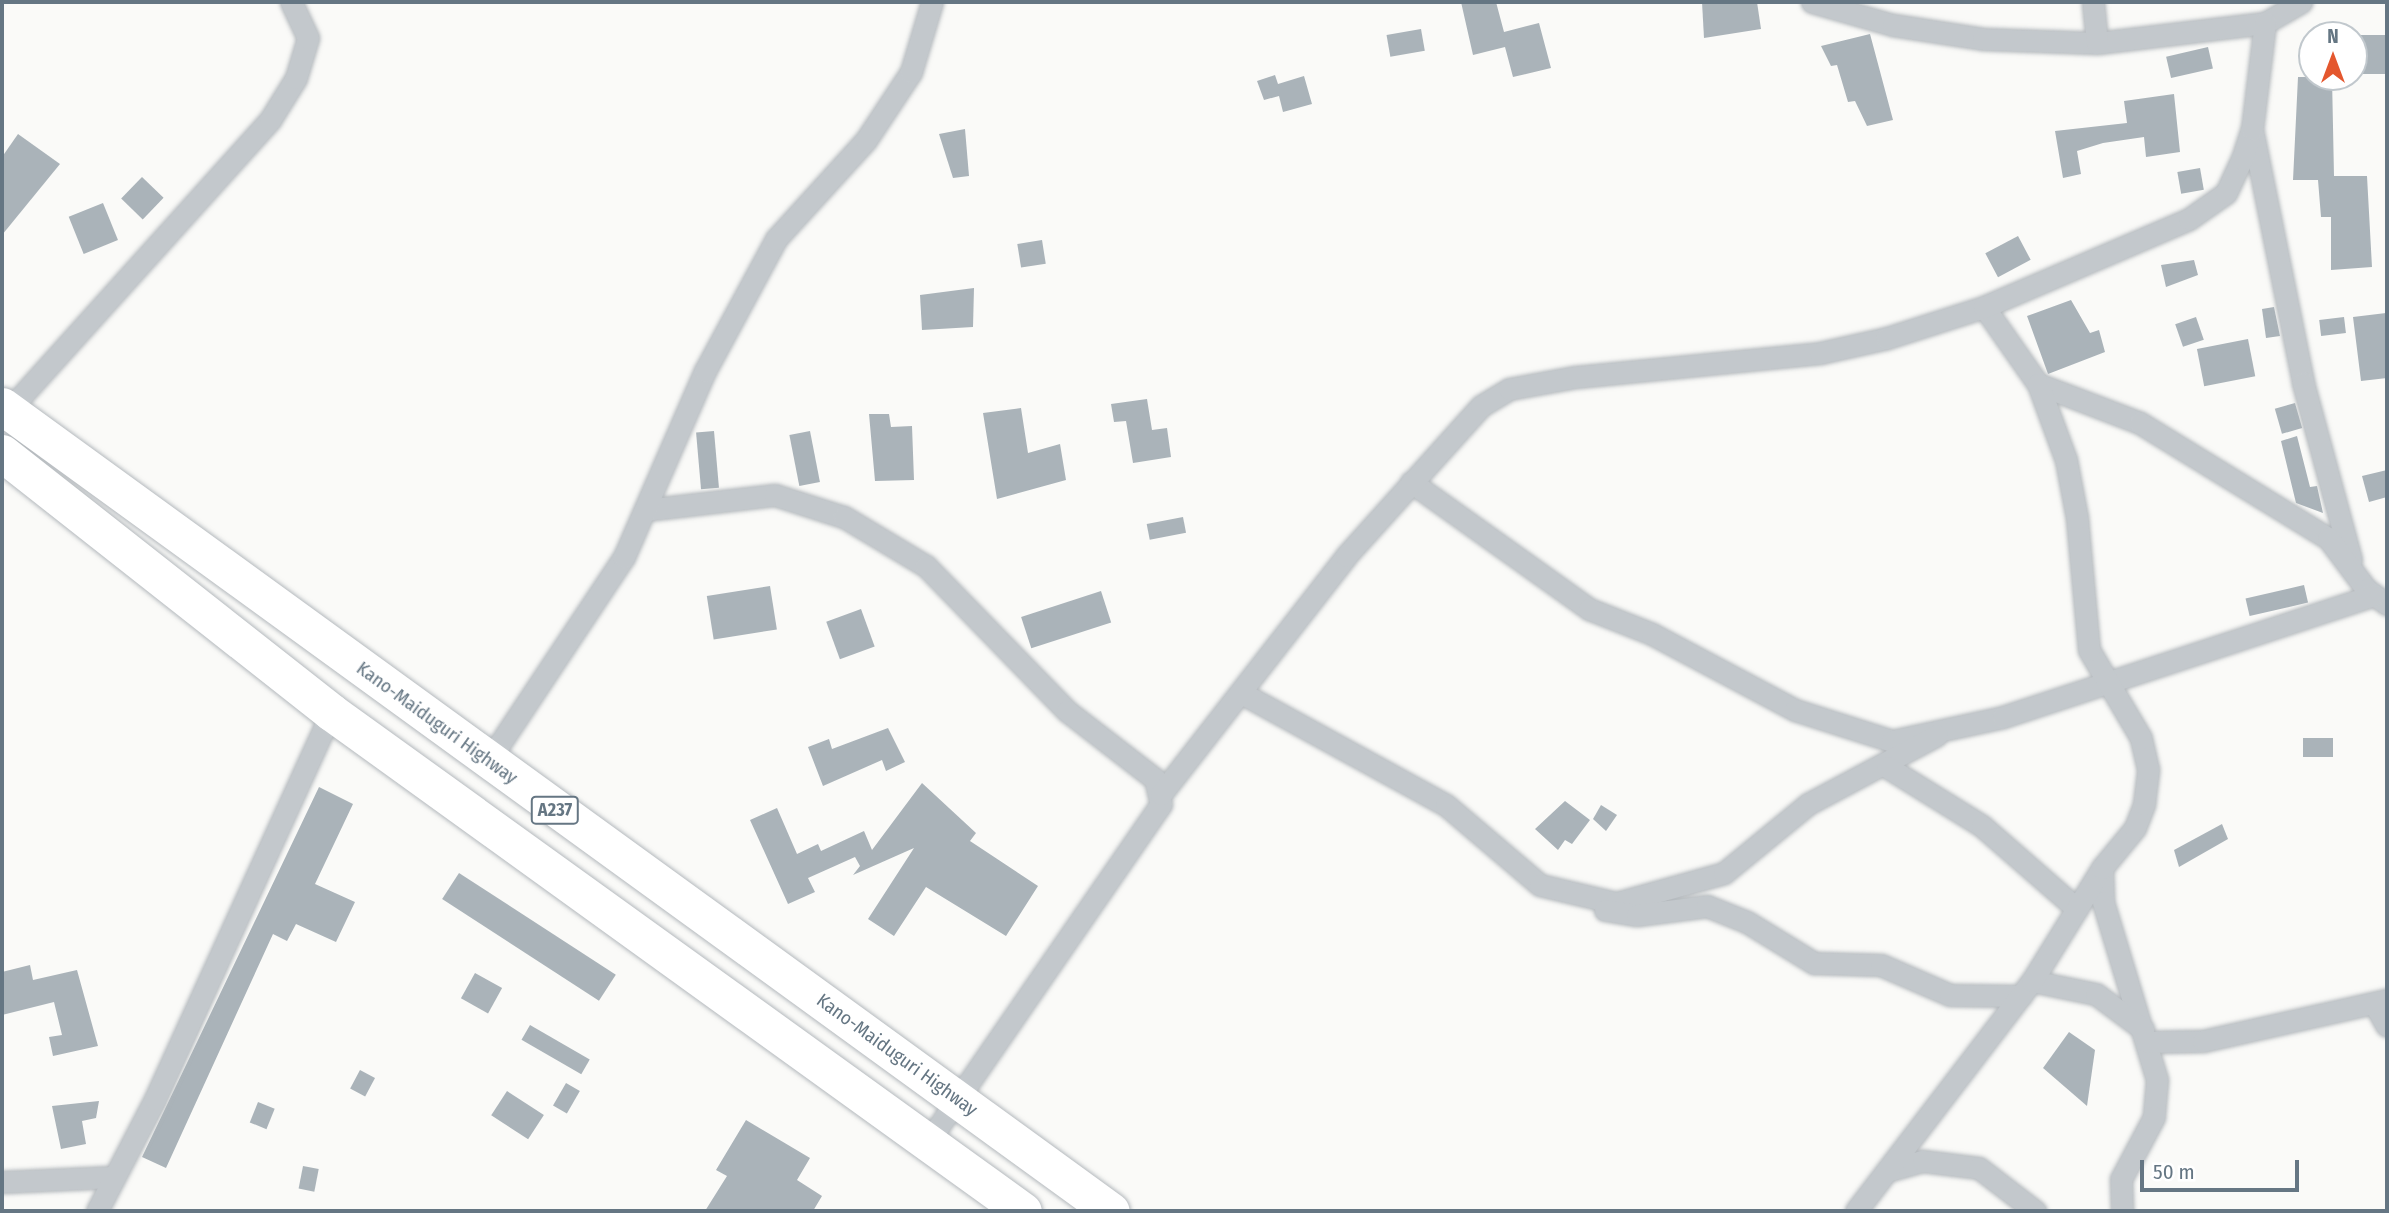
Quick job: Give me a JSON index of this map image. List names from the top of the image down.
{
  "streets": {
    "highway": ["Kano-Maiduguri Highway", "A237"]
  },
  "scale_bar": "50 m",
  "north": "top"
}
